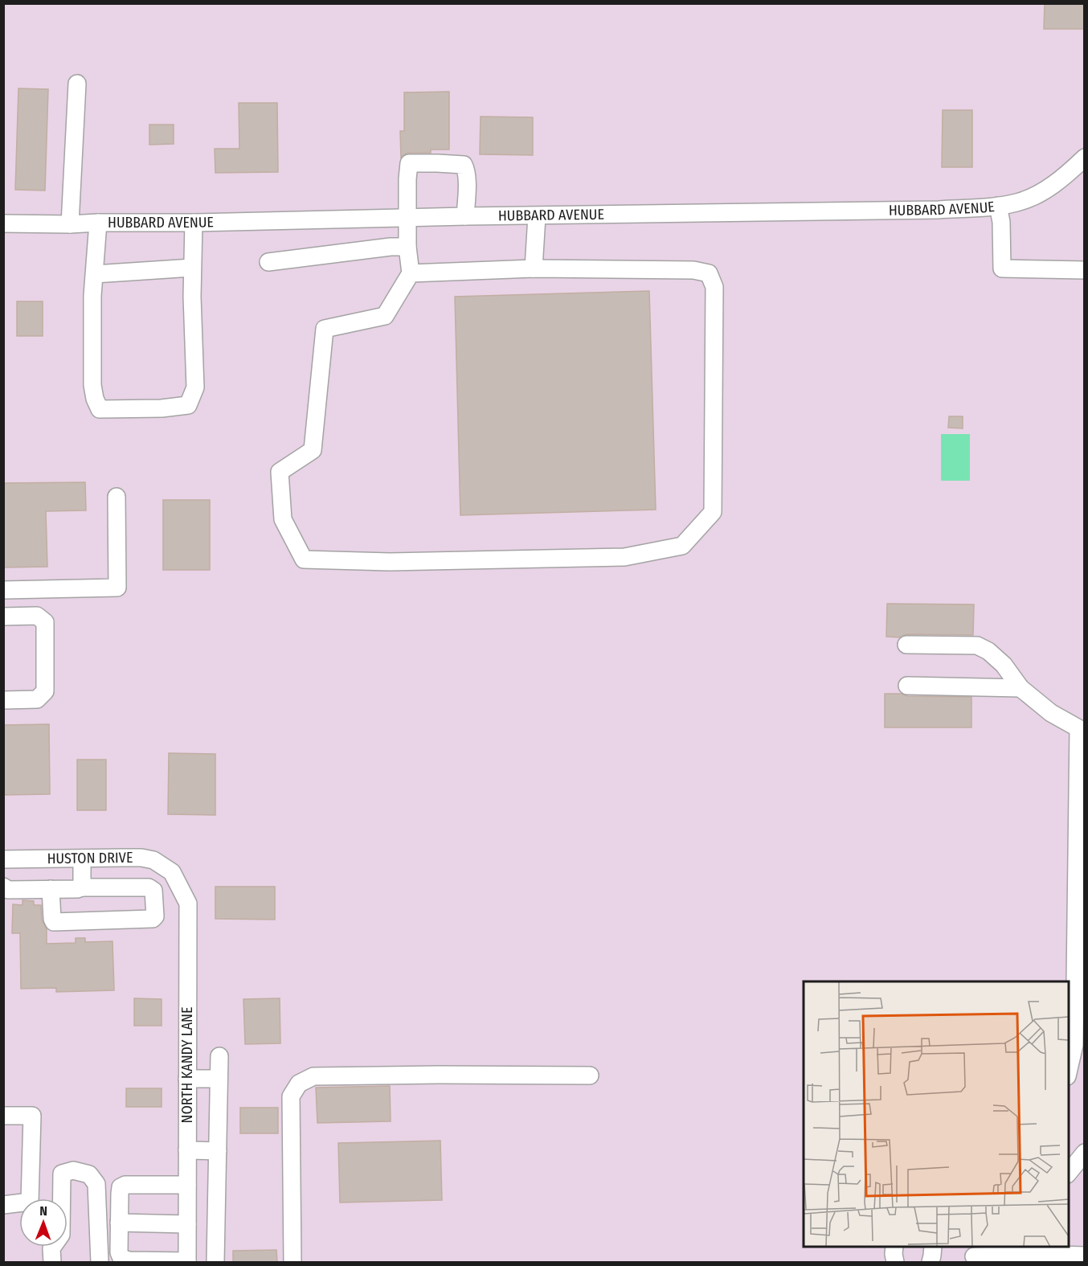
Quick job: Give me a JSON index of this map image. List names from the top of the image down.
{
  "streets": {
    "street": ["HUBBARD AVENUE", "HUSTON DRIVE", "NORTH KANDY LANE"]
  },
  "crossings": [
    ["HUSTON DRIVE", "NORTH KANDY LANE"]
  ],
  "north": "top"
}
